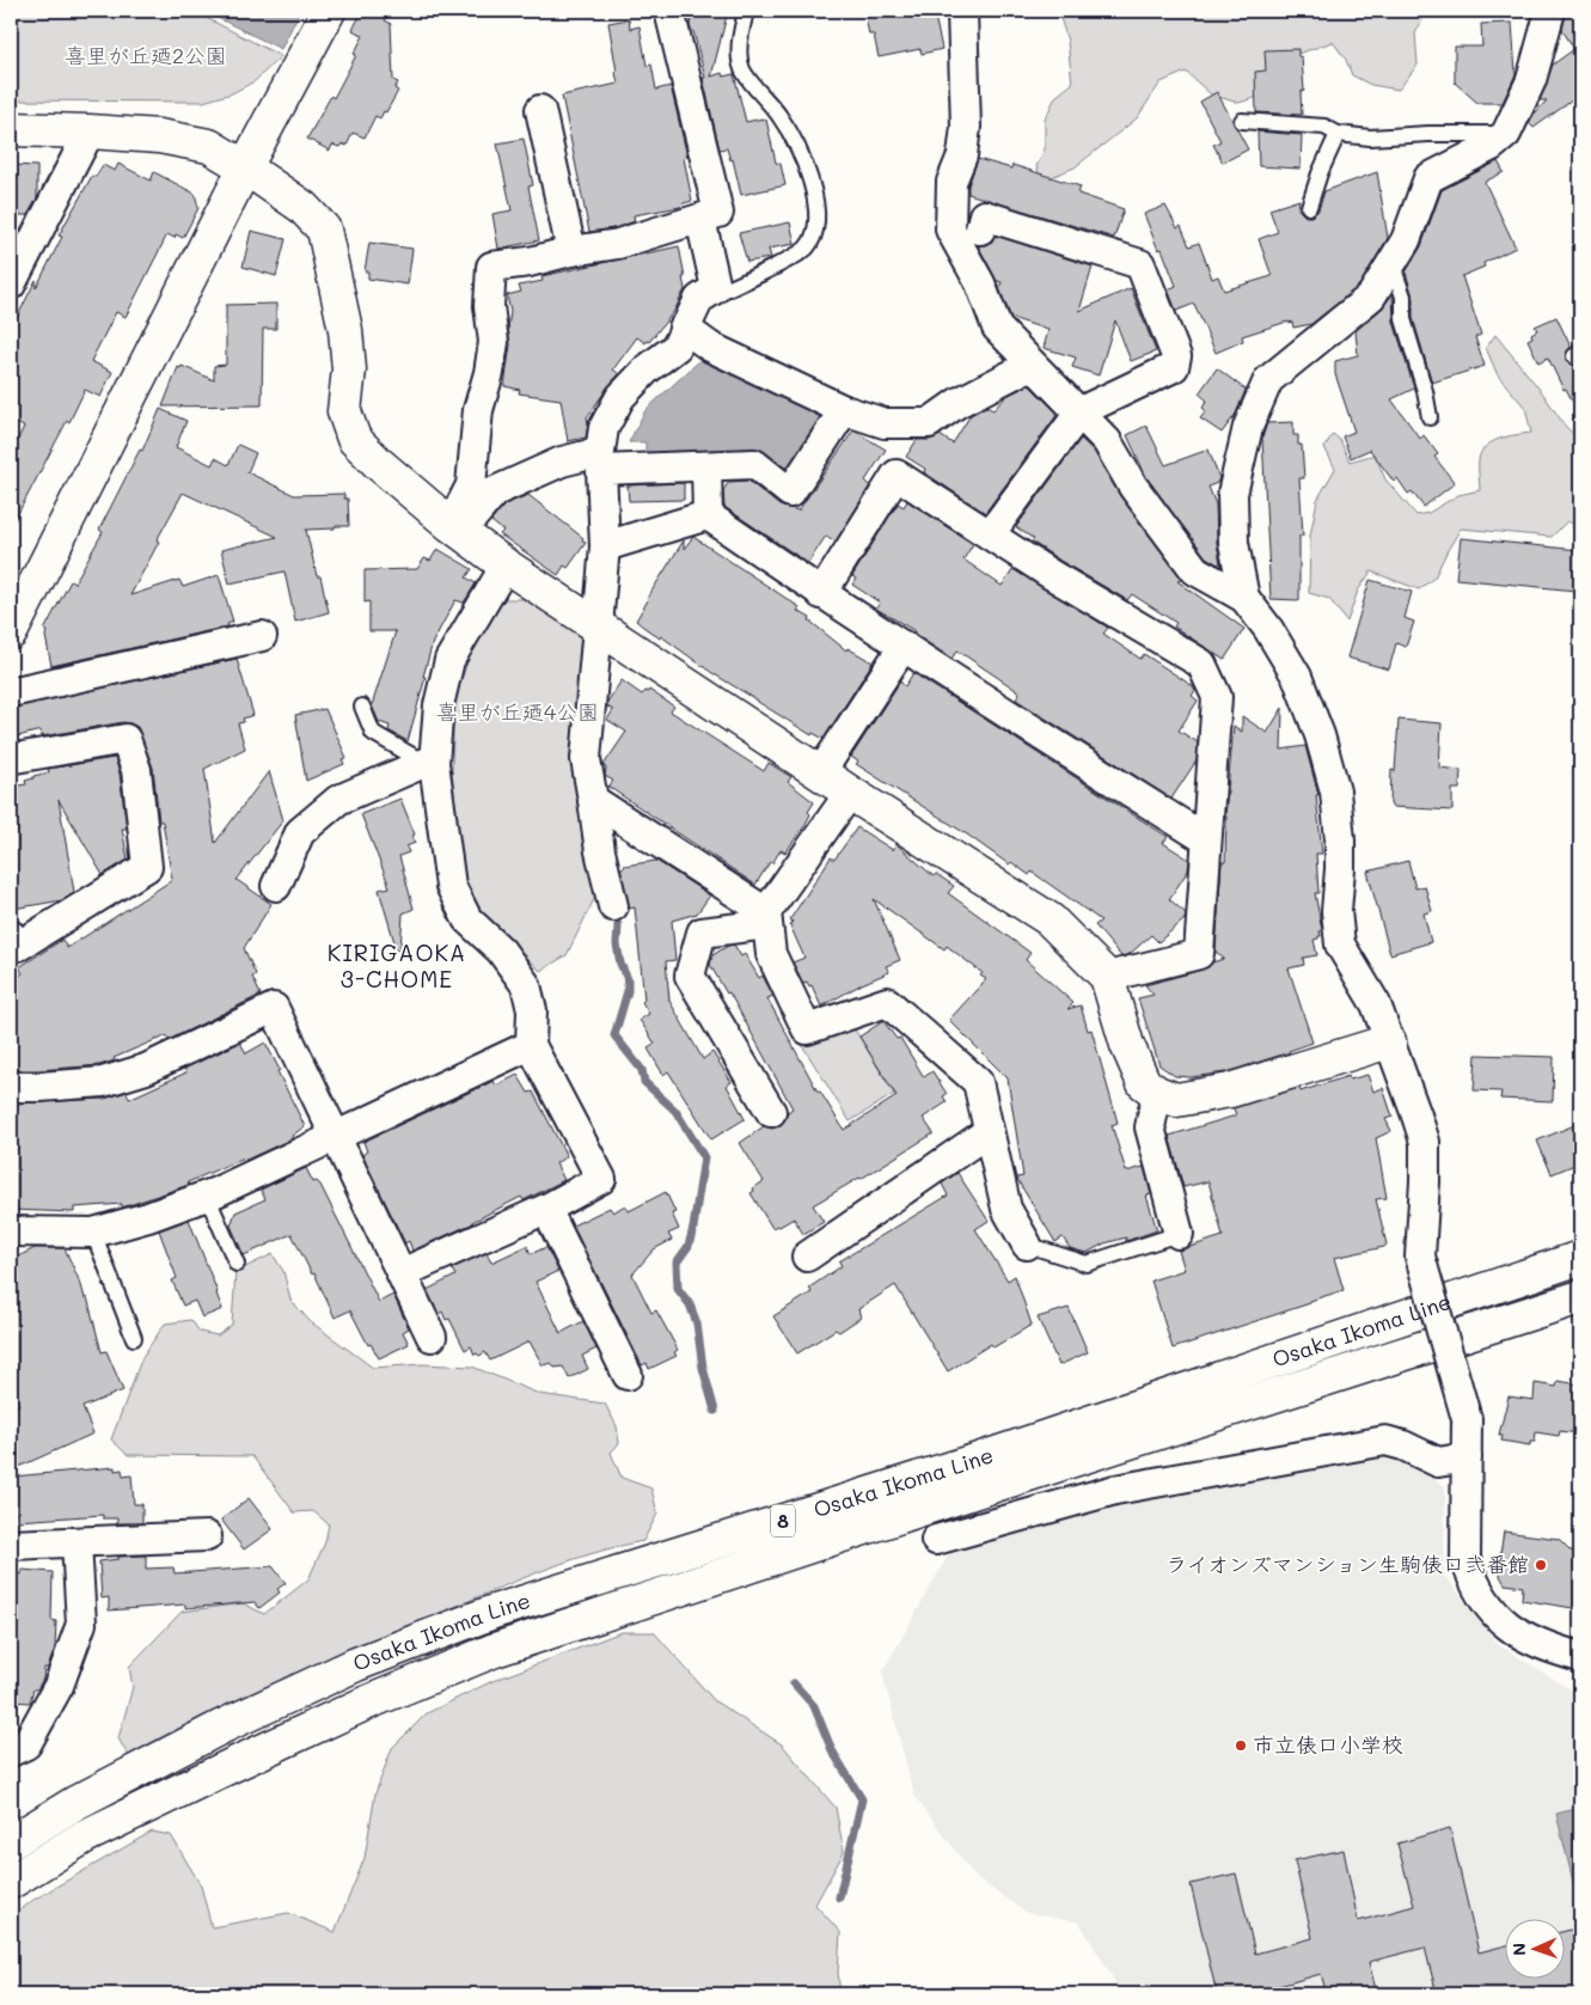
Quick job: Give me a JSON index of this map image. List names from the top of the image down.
{
  "streets": {
    "main road": ["Osaka Ikoma Line", "8"]
  },
  "districts": ["KIRIGAOKA 3-CHOME"],
  "parks": ["喜里が丘廼2公園", "喜里が丘廼4公園"],
  "places": ["ライオンズマンション生駒俵口弐番館", "市立俵口小学校"],
  "north": "left"
}
